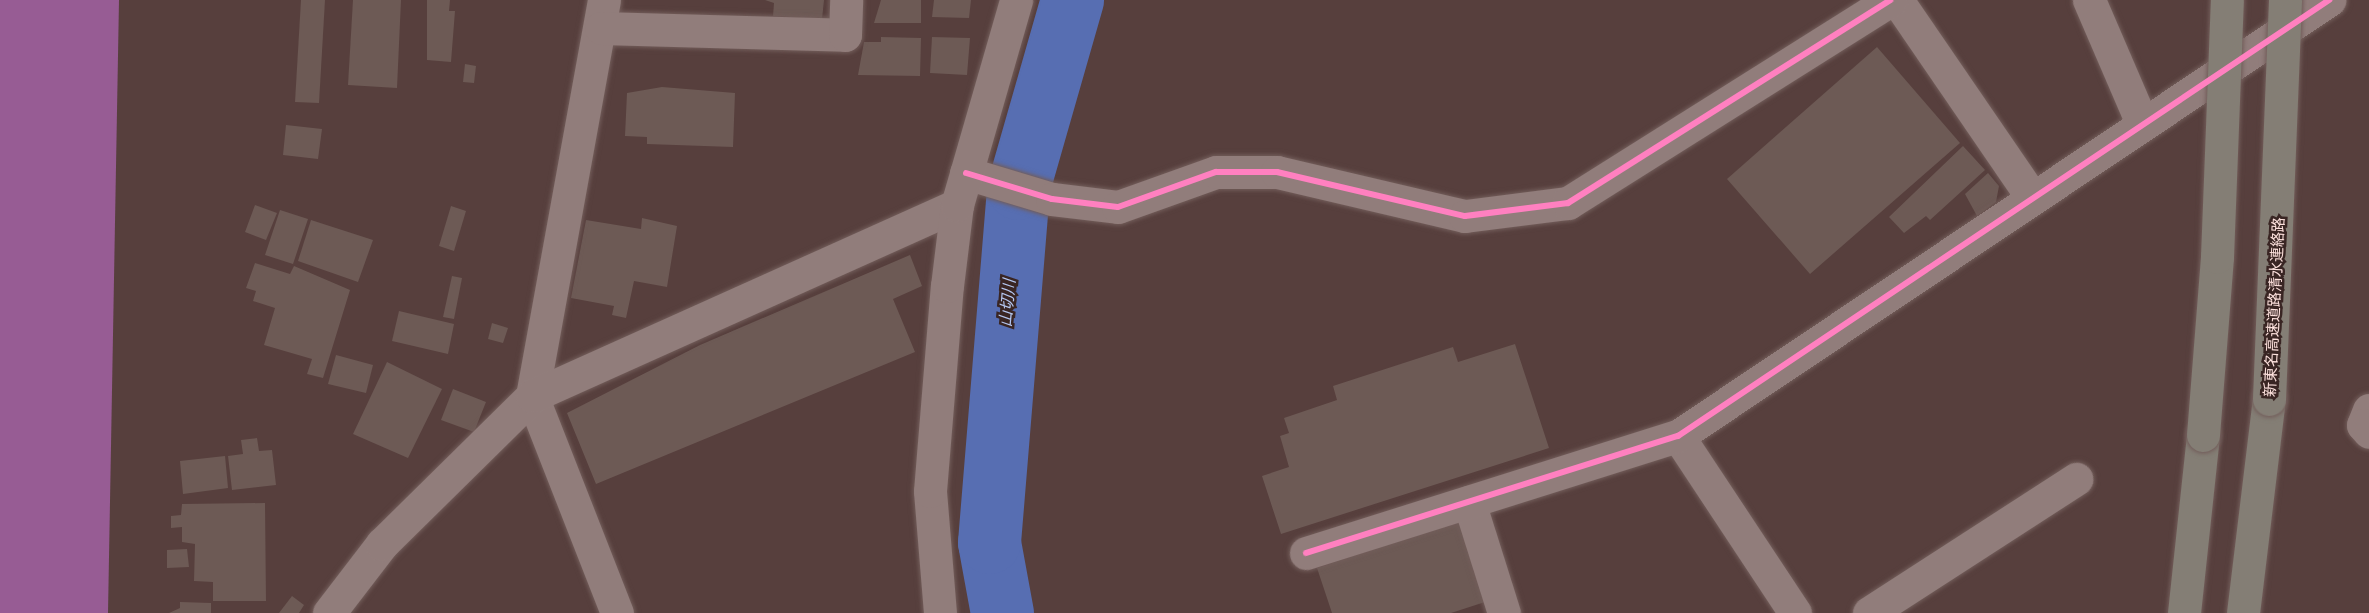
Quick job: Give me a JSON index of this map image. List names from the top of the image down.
{
  "streets": {
    "highway": ["新東名高速道路清水連絡路"]
  },
  "water": ["山切川"]
}
